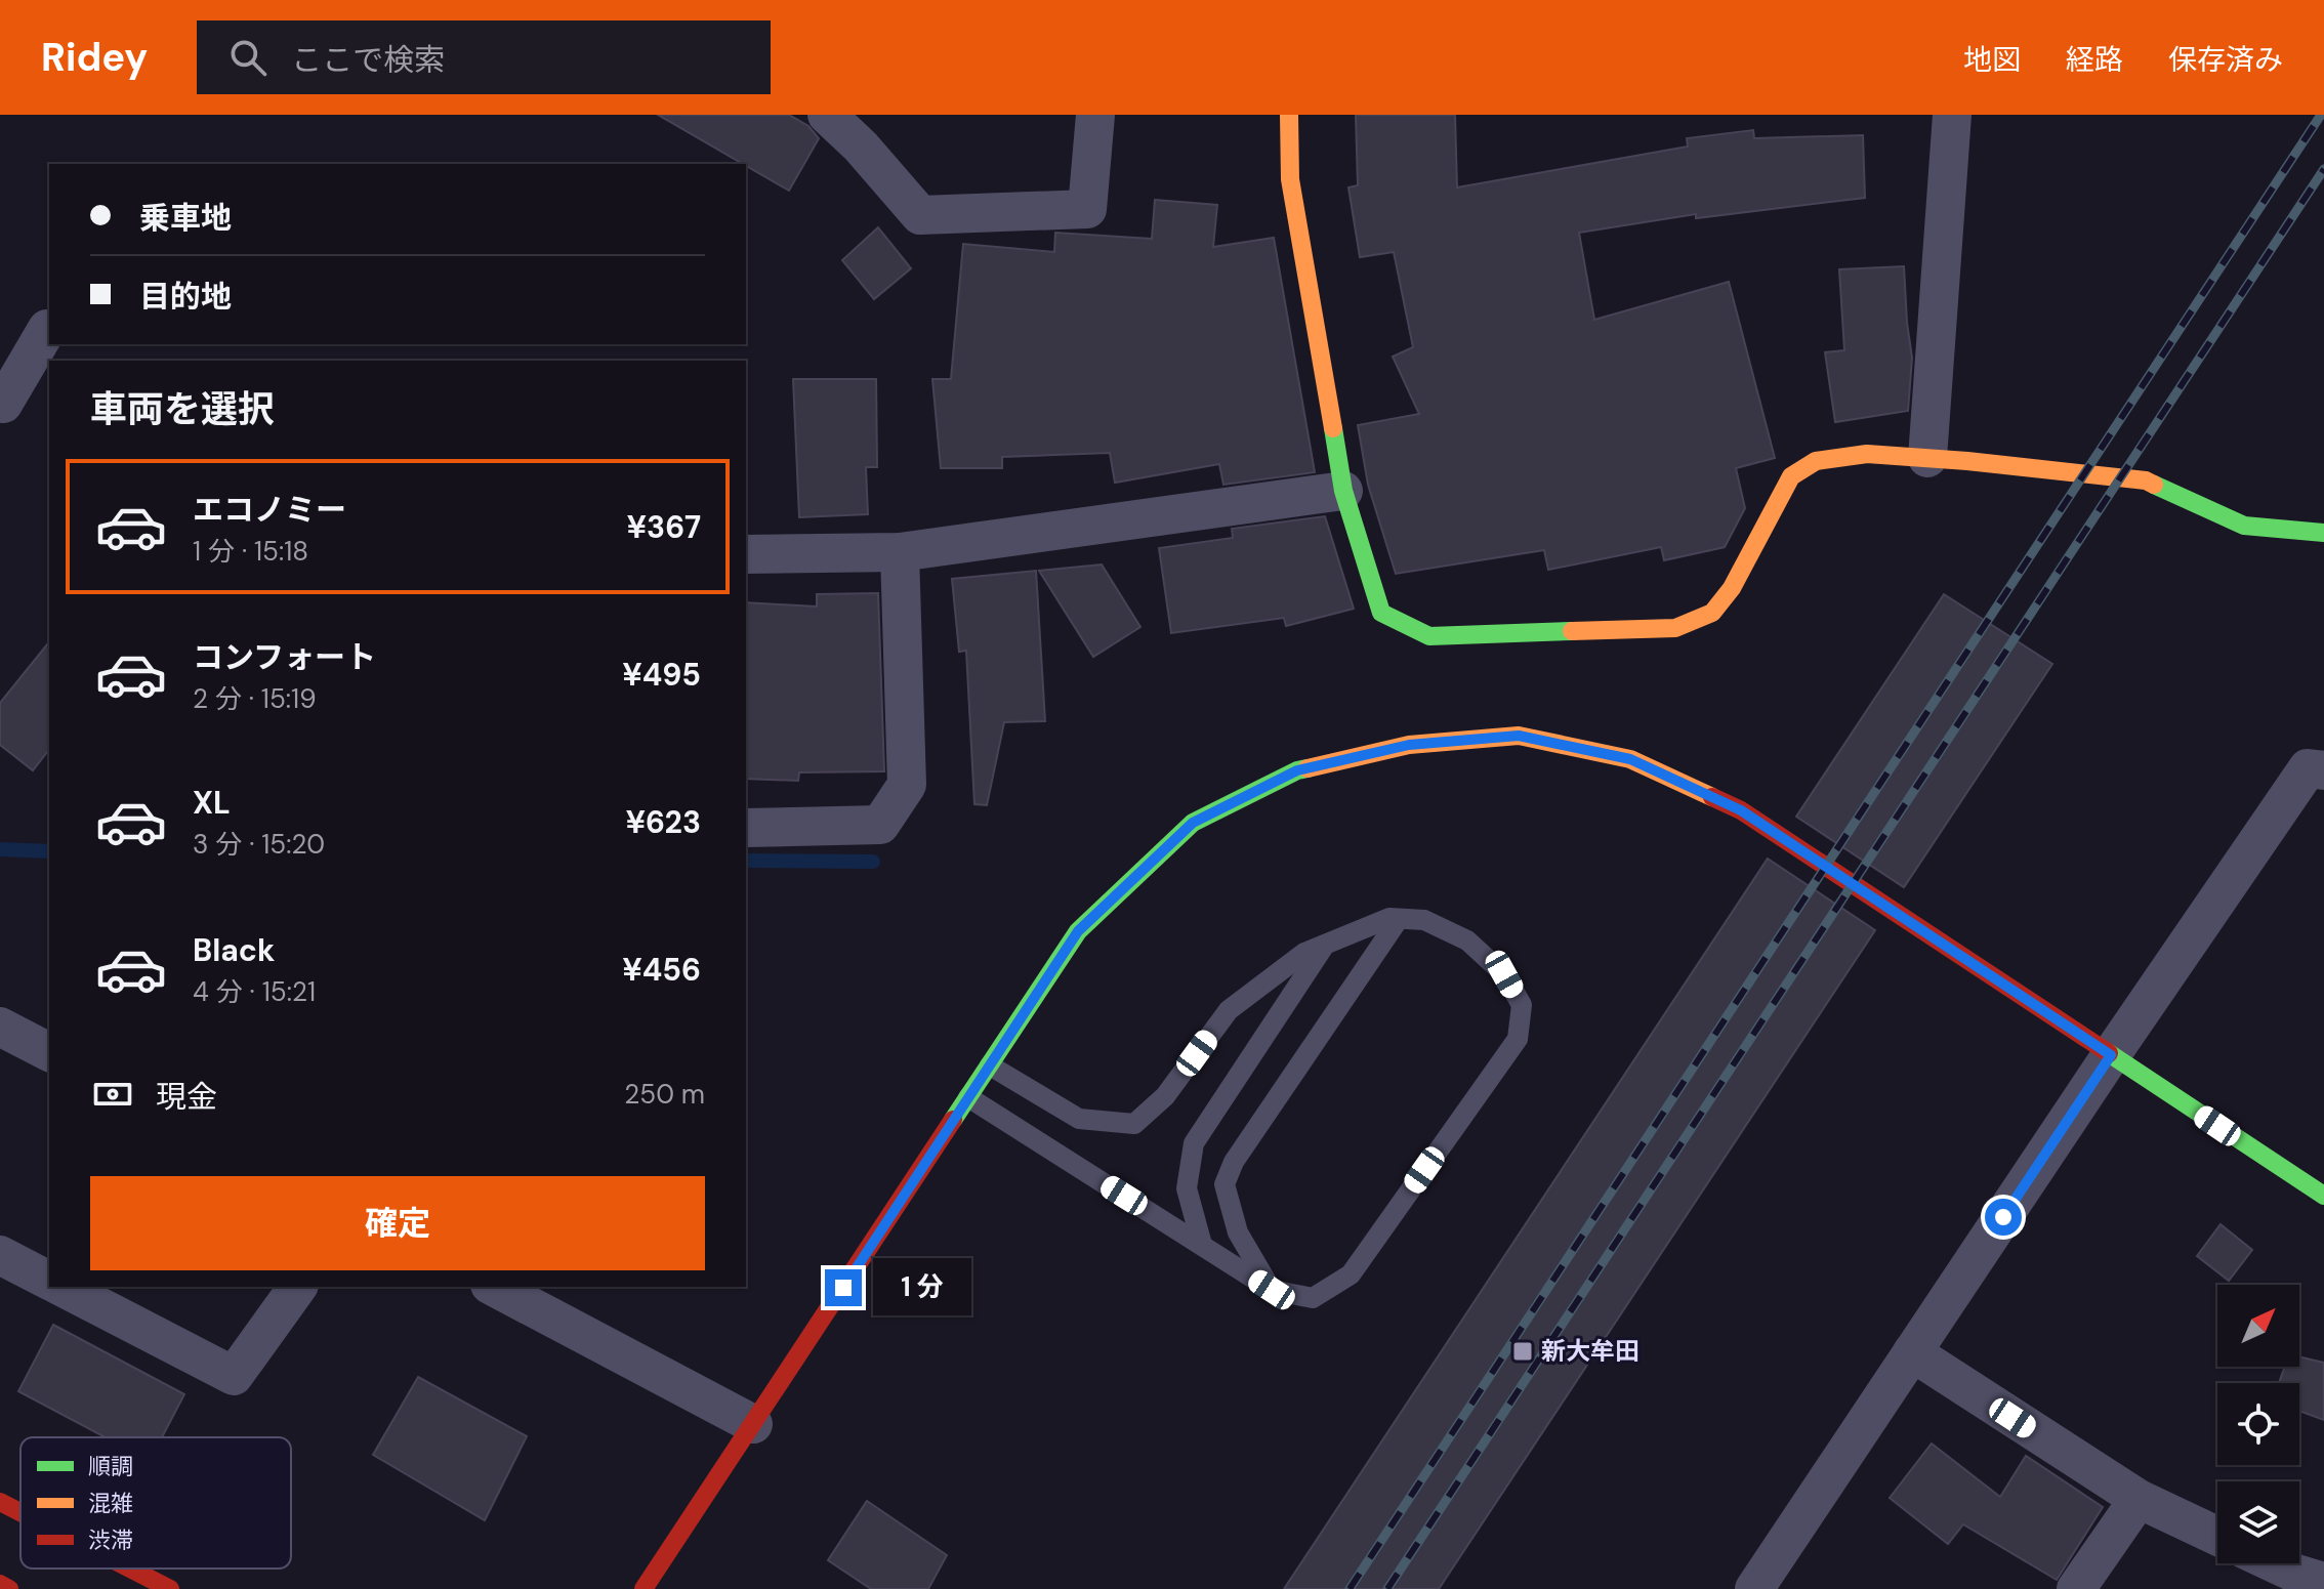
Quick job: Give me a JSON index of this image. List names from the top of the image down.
{
  "places": {
    "transit": ["新大牟田"]
  },
  "legend": ["順調", "混雑", "渋滞"],
  "north": "top right",
  "page": {
    "header": "Ridey",
    "search": "ここで検索",
    "nav": ["地図", "経路", "保存済み"],
    "banner": ["乗車地", "目的地"],
    "heading": "車両を選択",
    "list": [
      {
        "name": "エコノミー",
        "note": "1 分 · 15:18",
        "value": "¥367"
      },
      {
        "name": "コンフォート",
        "note": "2 分 · 15:19",
        "value": "¥495"
      },
      {
        "name": "XL",
        "note": "3 分 · 15:20",
        "value": "¥623"
      },
      {
        "name": "Black",
        "note": "4 分 · 15:21",
        "value": "¥456"
      }
    ],
    "pay": ["現金", "250 m"],
    "buttons": "確定",
    "bubble": "1 分"
  }
}
